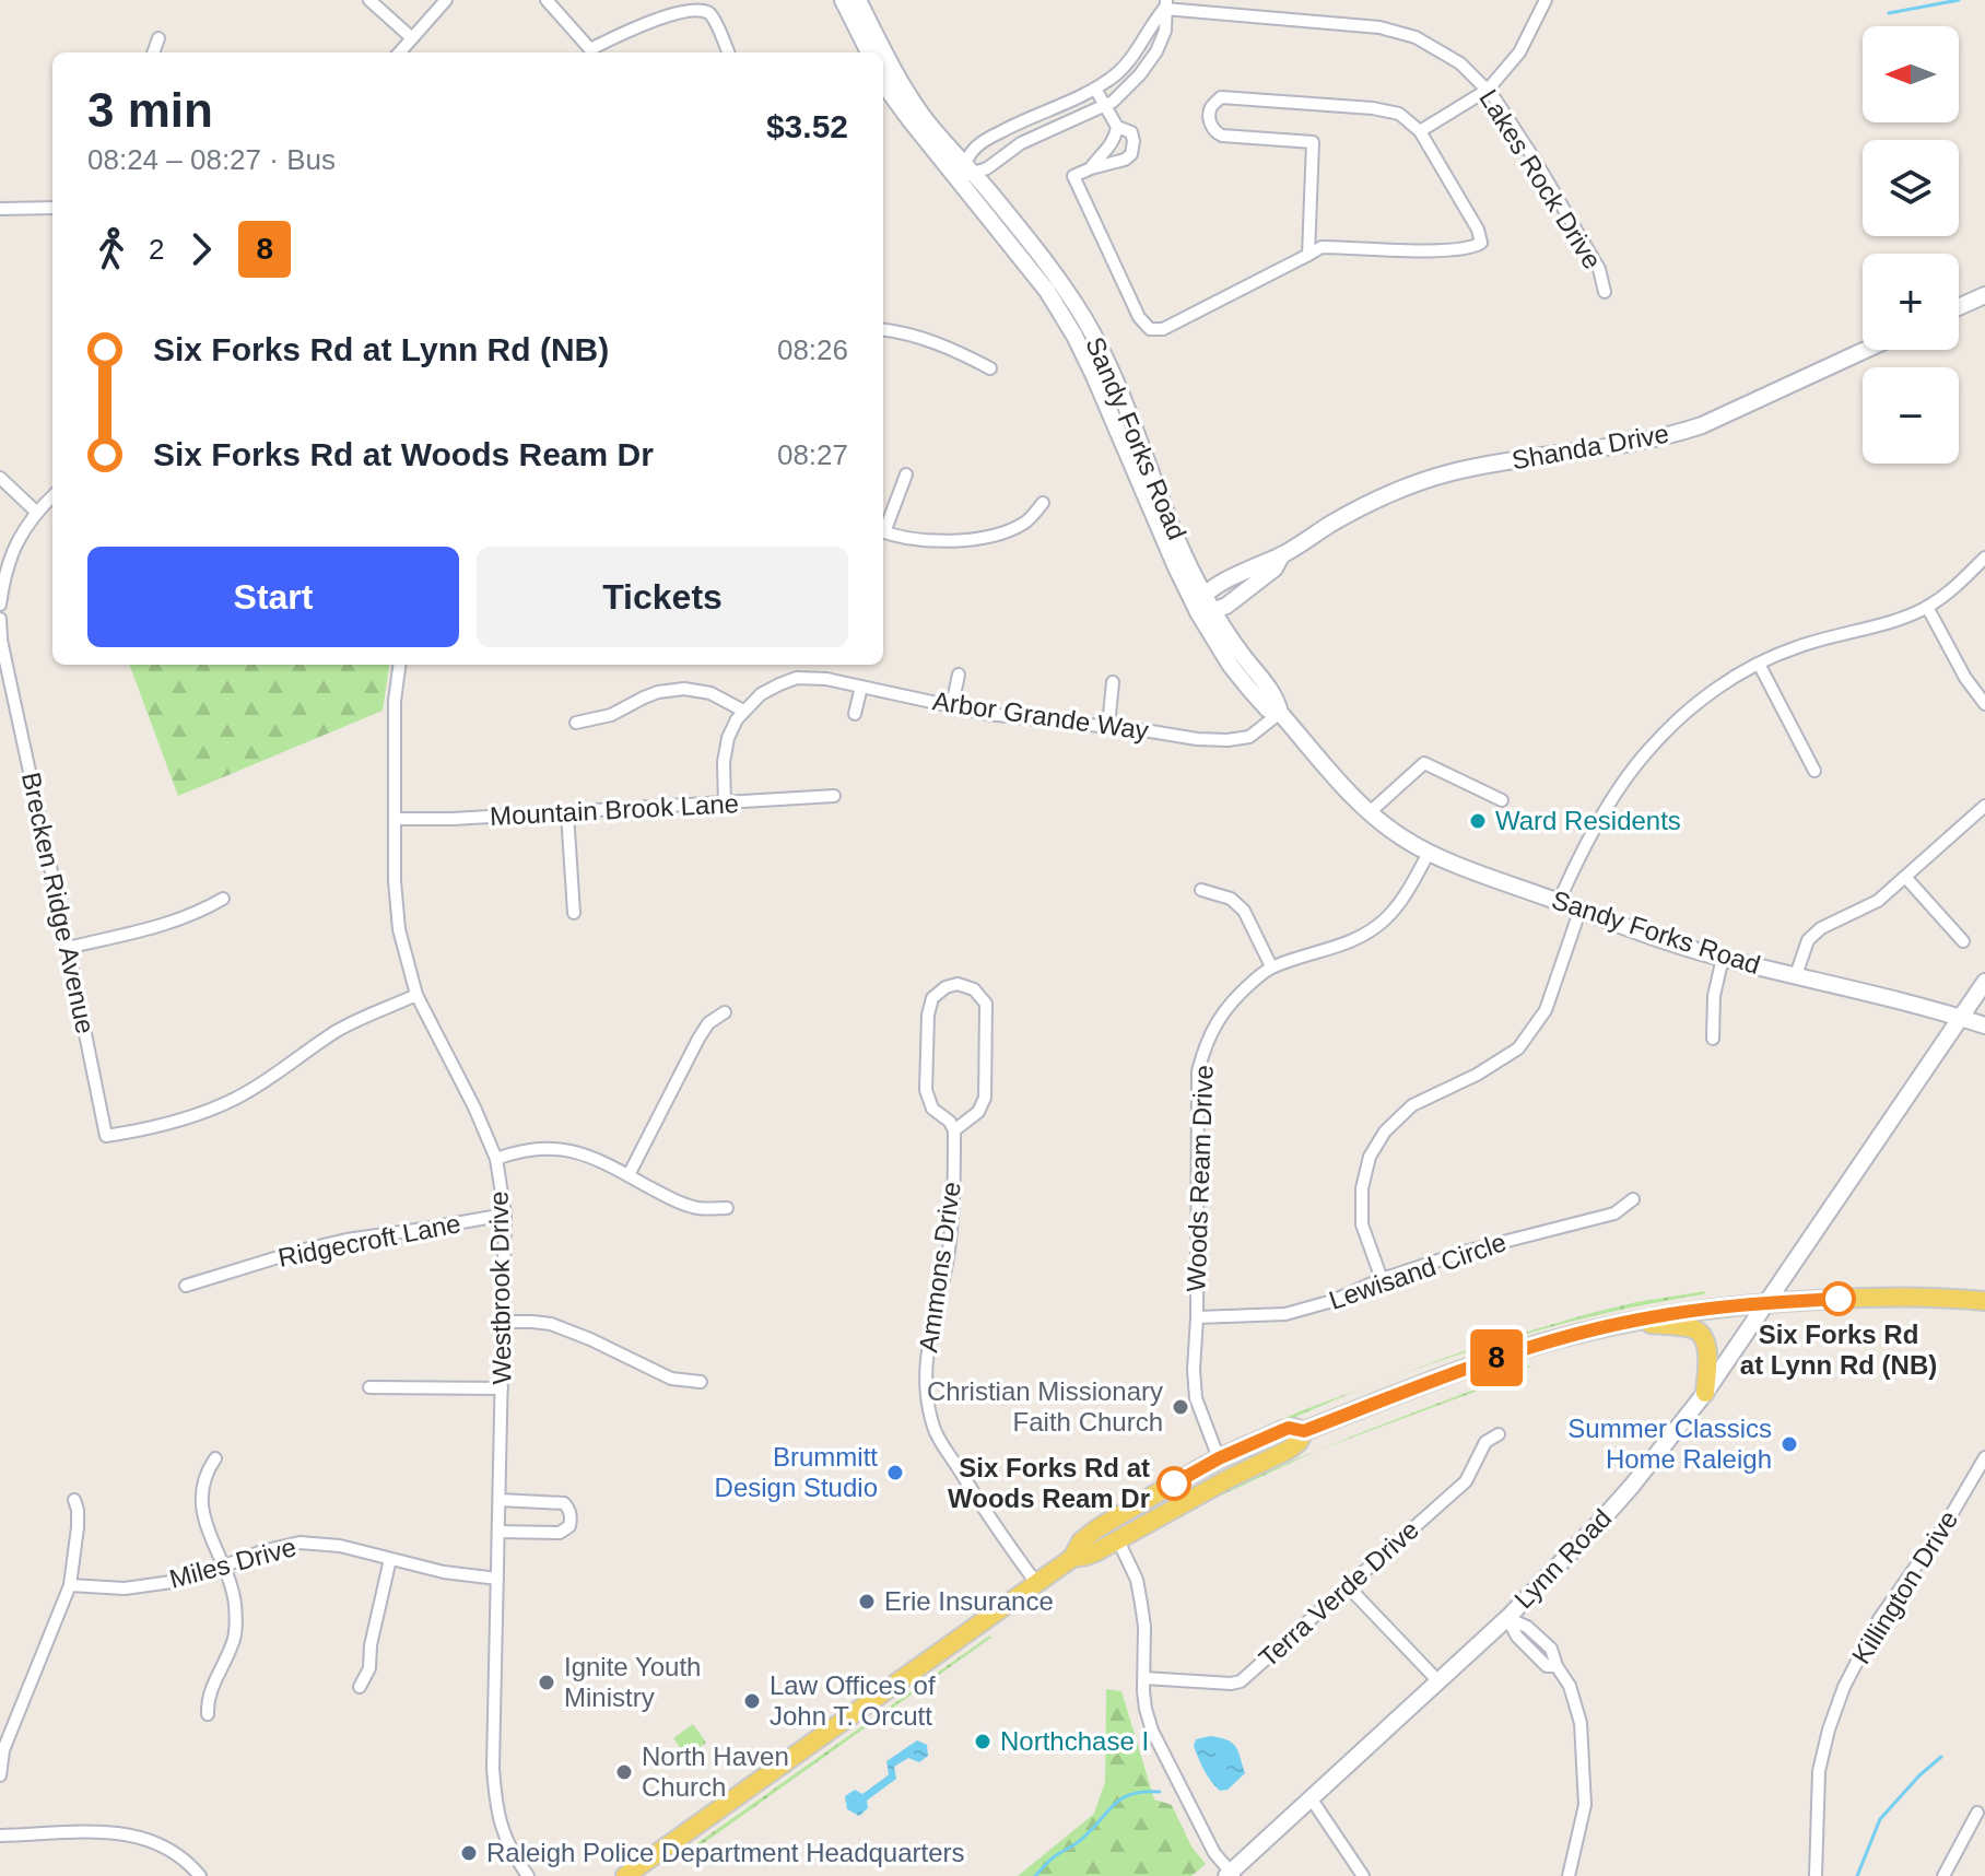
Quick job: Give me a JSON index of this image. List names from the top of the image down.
{
  "streets": {
    "street": [
      "Lakes Rock Drive",
      "Sandy Forks Road",
      "Shanda Drive",
      "Arbor Grande Way",
      "Mountain Brook Lane",
      "Brecken Ridge Avenue",
      "Woods Ream Drive",
      "Ridgecroft Lane",
      "Ammons Drive",
      "Lewisand Circle",
      "Westbrook Drive",
      "Lynn Road",
      "Miles Drive",
      "Killington Drive",
      "Terra Verde Drive"
    ]
  },
  "crossings": [
    ["Sandy Forks Road", "Shanda Drive"],
    ["Sandy Forks Road", "Arbor Grande Way"],
    ["Sandy Forks Road", "Woods Ream Drive"],
    ["Sandy Forks Road", "Lynn Road"],
    ["Arbor Grande Way", "Mountain Brook Lane"],
    ["Mountain Brook Lane", "Westbrook Drive"],
    ["Brecken Ridge Avenue", "Westbrook Drive"],
    ["Woods Ream Drive", "Lewisand Circle"],
    ["Ridgecroft Lane", "Westbrook Drive"],
    ["Westbrook Drive", "Miles Drive"]
  ],
  "places": [
    "Ward Residents",
    "Six Forks Rd at Lynn Rd (NB)",
    "Christian Missionary Faith Church",
    "Summer Classics Home Raleigh",
    "Brummitt Design Studio",
    "Six Forks Rd at Woods Ream Dr",
    "Erie Insurance",
    "Ignite Youth Ministry",
    "Law Offices of John T. Orcutt",
    "Northchase I",
    "North Haven Church",
    "Raleigh Police Department Headquarters"
  ],
  "lines": ["bus line 8"],
  "north": "left",
  "page": {
    "on_map": "8",
    "map_buttons": ["+", "−"],
    "heading": ["3 min", "08:24 – 08:27 · Bus", "$3.52"],
    "legs": ["2", "8"],
    "list": [
      {
        "name": "Six Forks Rd at Lynn Rd (NB)",
        "value": "08:26"
      },
      {
        "name": "Six Forks Rd at Woods Ream Dr",
        "value": "08:27"
      }
    ],
    "buttons": ["Start", "Tickets"]
  }
}
